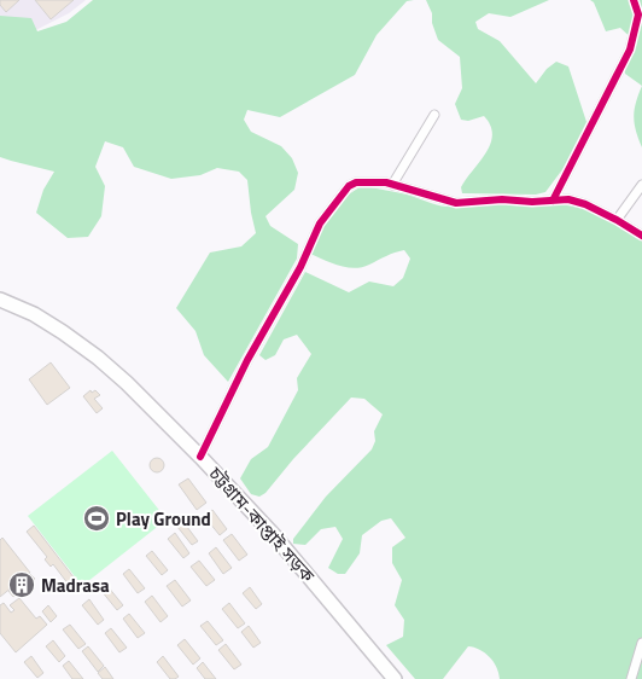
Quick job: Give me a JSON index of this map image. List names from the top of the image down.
{
  "streets": {
    "main road": ["চট্টগ্রাম-কাপ্তাই সড়ক"]
  },
  "places": {
    "sports": ["Play Ground"],
    "building": ["Madrasa"]
  }
}
